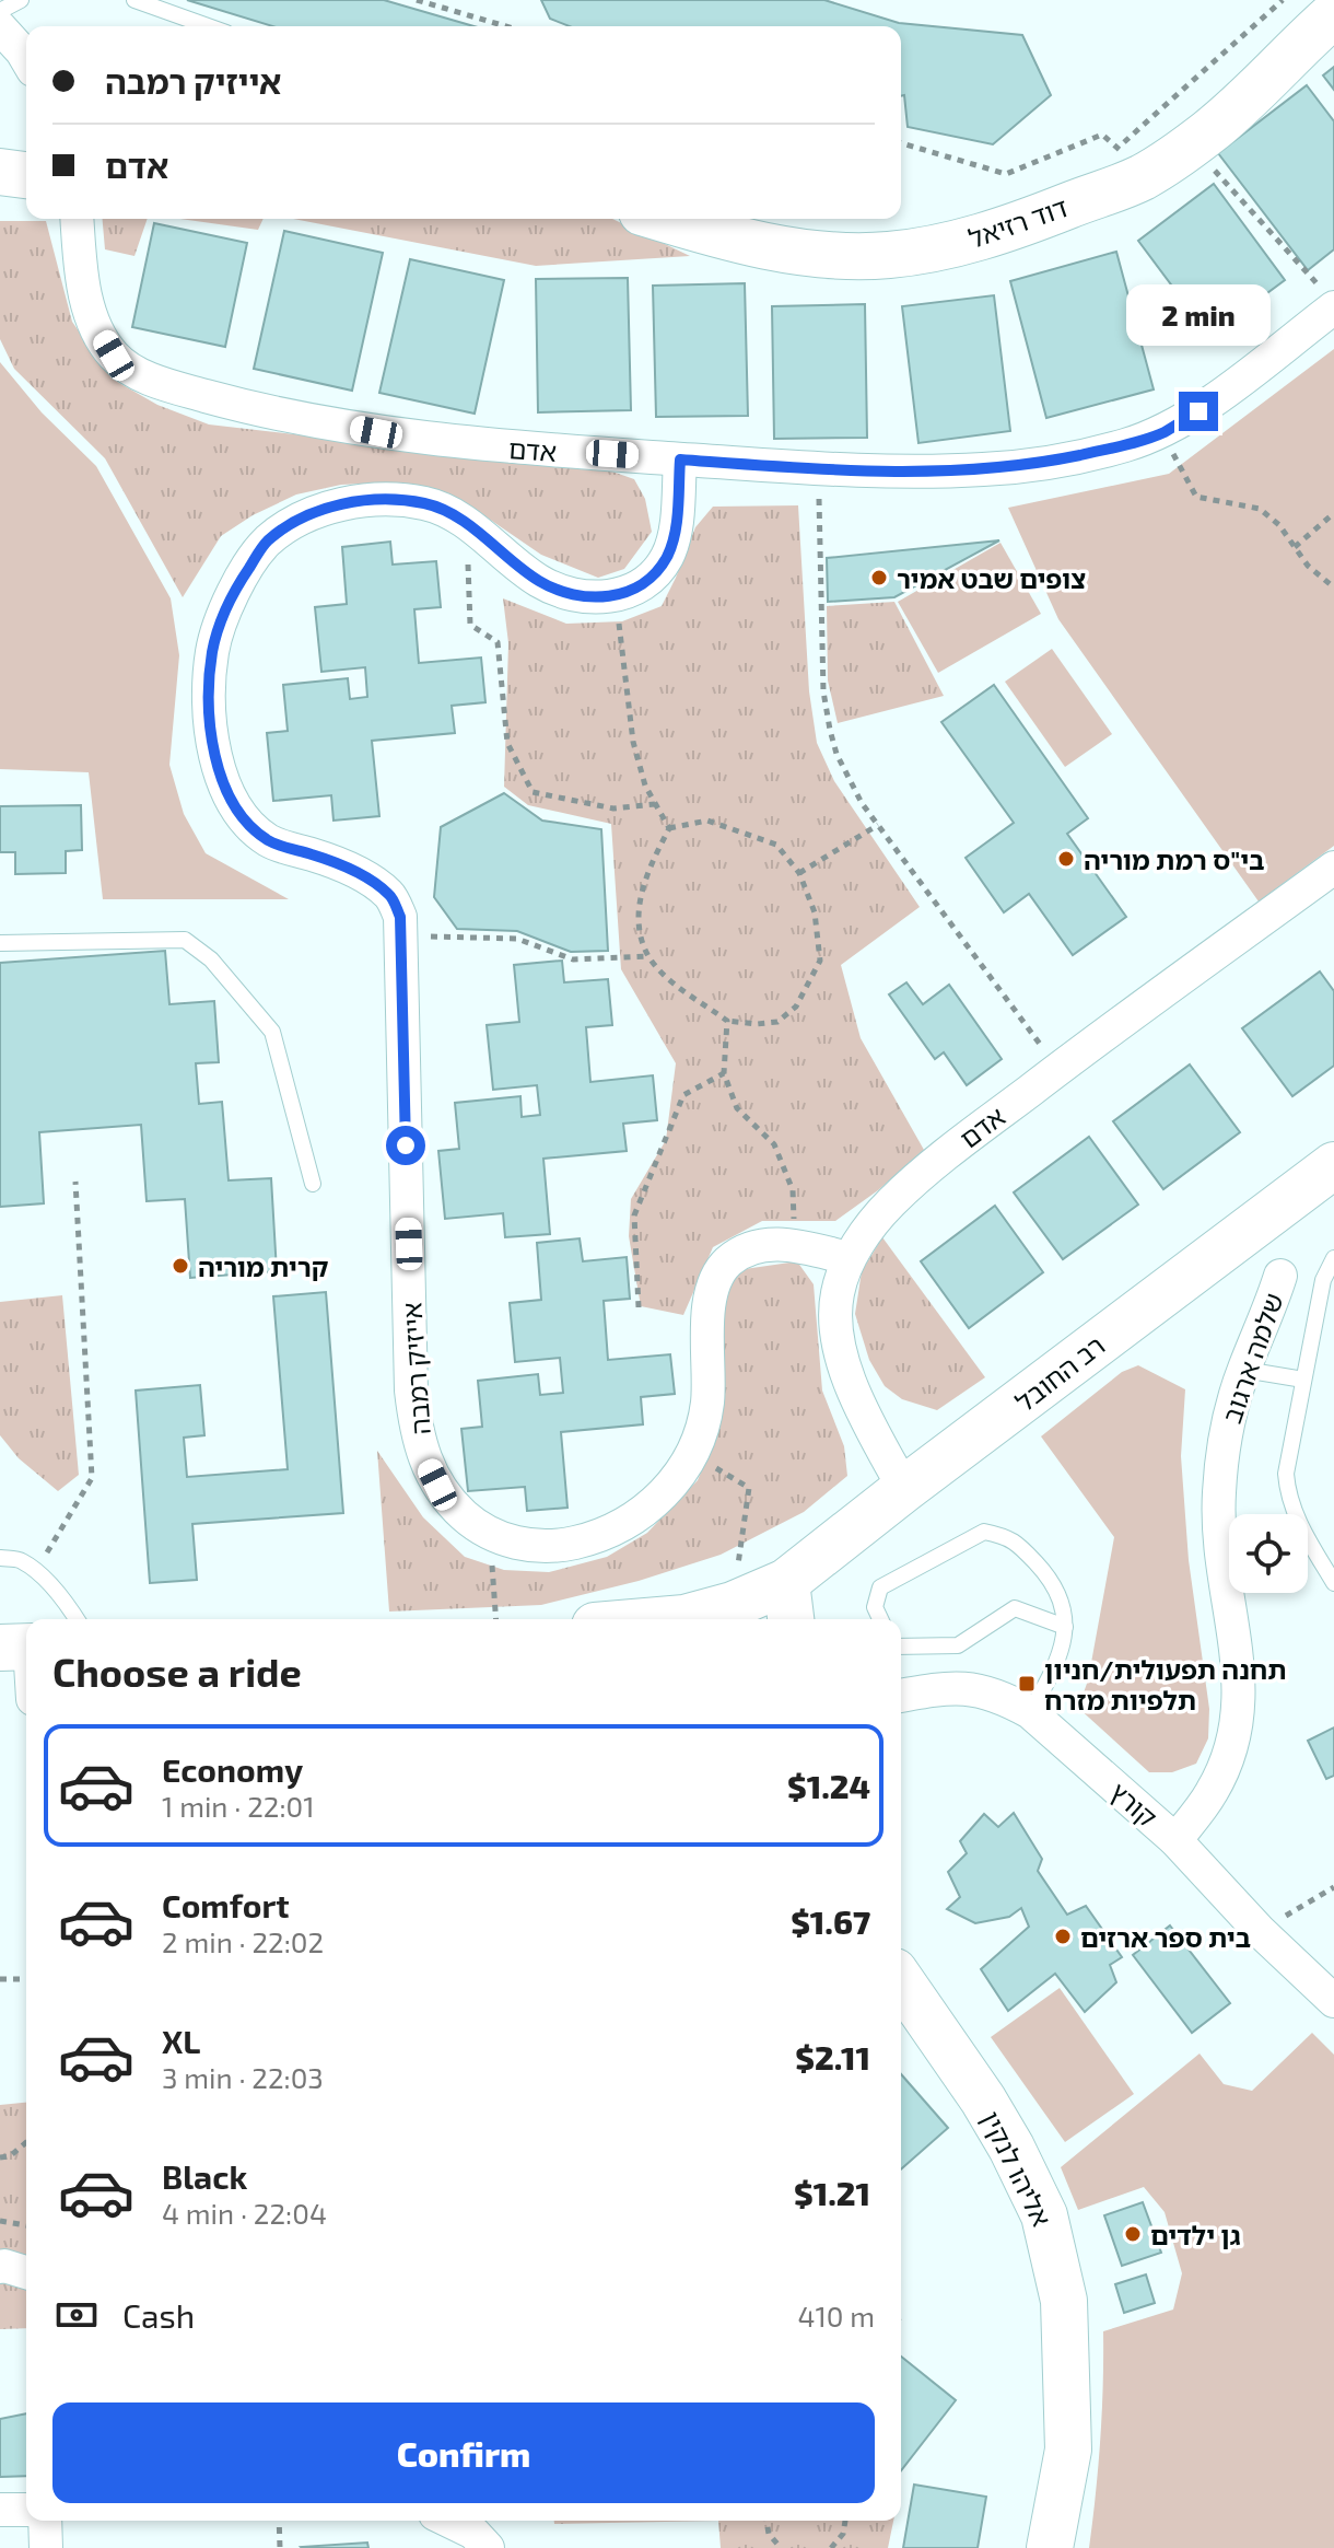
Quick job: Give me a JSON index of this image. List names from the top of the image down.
{
  "streets": {
    "street": [
      "דוד רזיאל",
      "אדם",
      "שלמה ארגוב",
      "אייזיק רמבה",
      "רב החובל",
      "קורץ",
      "אליהו לנקין"
    ]
  },
  "crossings": [
    ["אדם", "אייזיק רמבה"],
    ["אדם", "רב החובל"],
    ["שלמה ארגוב", "קורץ"]
  ],
  "places": {
    "other": [
      "צופים שבט אמיר",
      "בי\"ס רמת מוריה",
      "קרית מוריה",
      "בית ספר ארזים",
      "גן ילדים"
    ],
    "transit": ["תחנה תפעולית/חניון תלפיות מזרח"]
  },
  "page": {
    "banner": ["אייזיק רמבה", "אדם"],
    "bubble": "2 min",
    "heading": "Choose a ride",
    "list": [
      {
        "name": "Economy",
        "note": "1 min · 22:01",
        "value": "$1.24"
      },
      {
        "name": "Comfort",
        "note": "2 min · 22:02",
        "value": "$1.67"
      },
      {
        "name": "XL",
        "note": "3 min · 22:03",
        "value": "$2.11"
      },
      {
        "name": "Black",
        "note": "4 min · 22:04",
        "value": "$1.21"
      }
    ],
    "pay": ["Cash", "410 m"],
    "buttons": "Confirm"
  }
}
